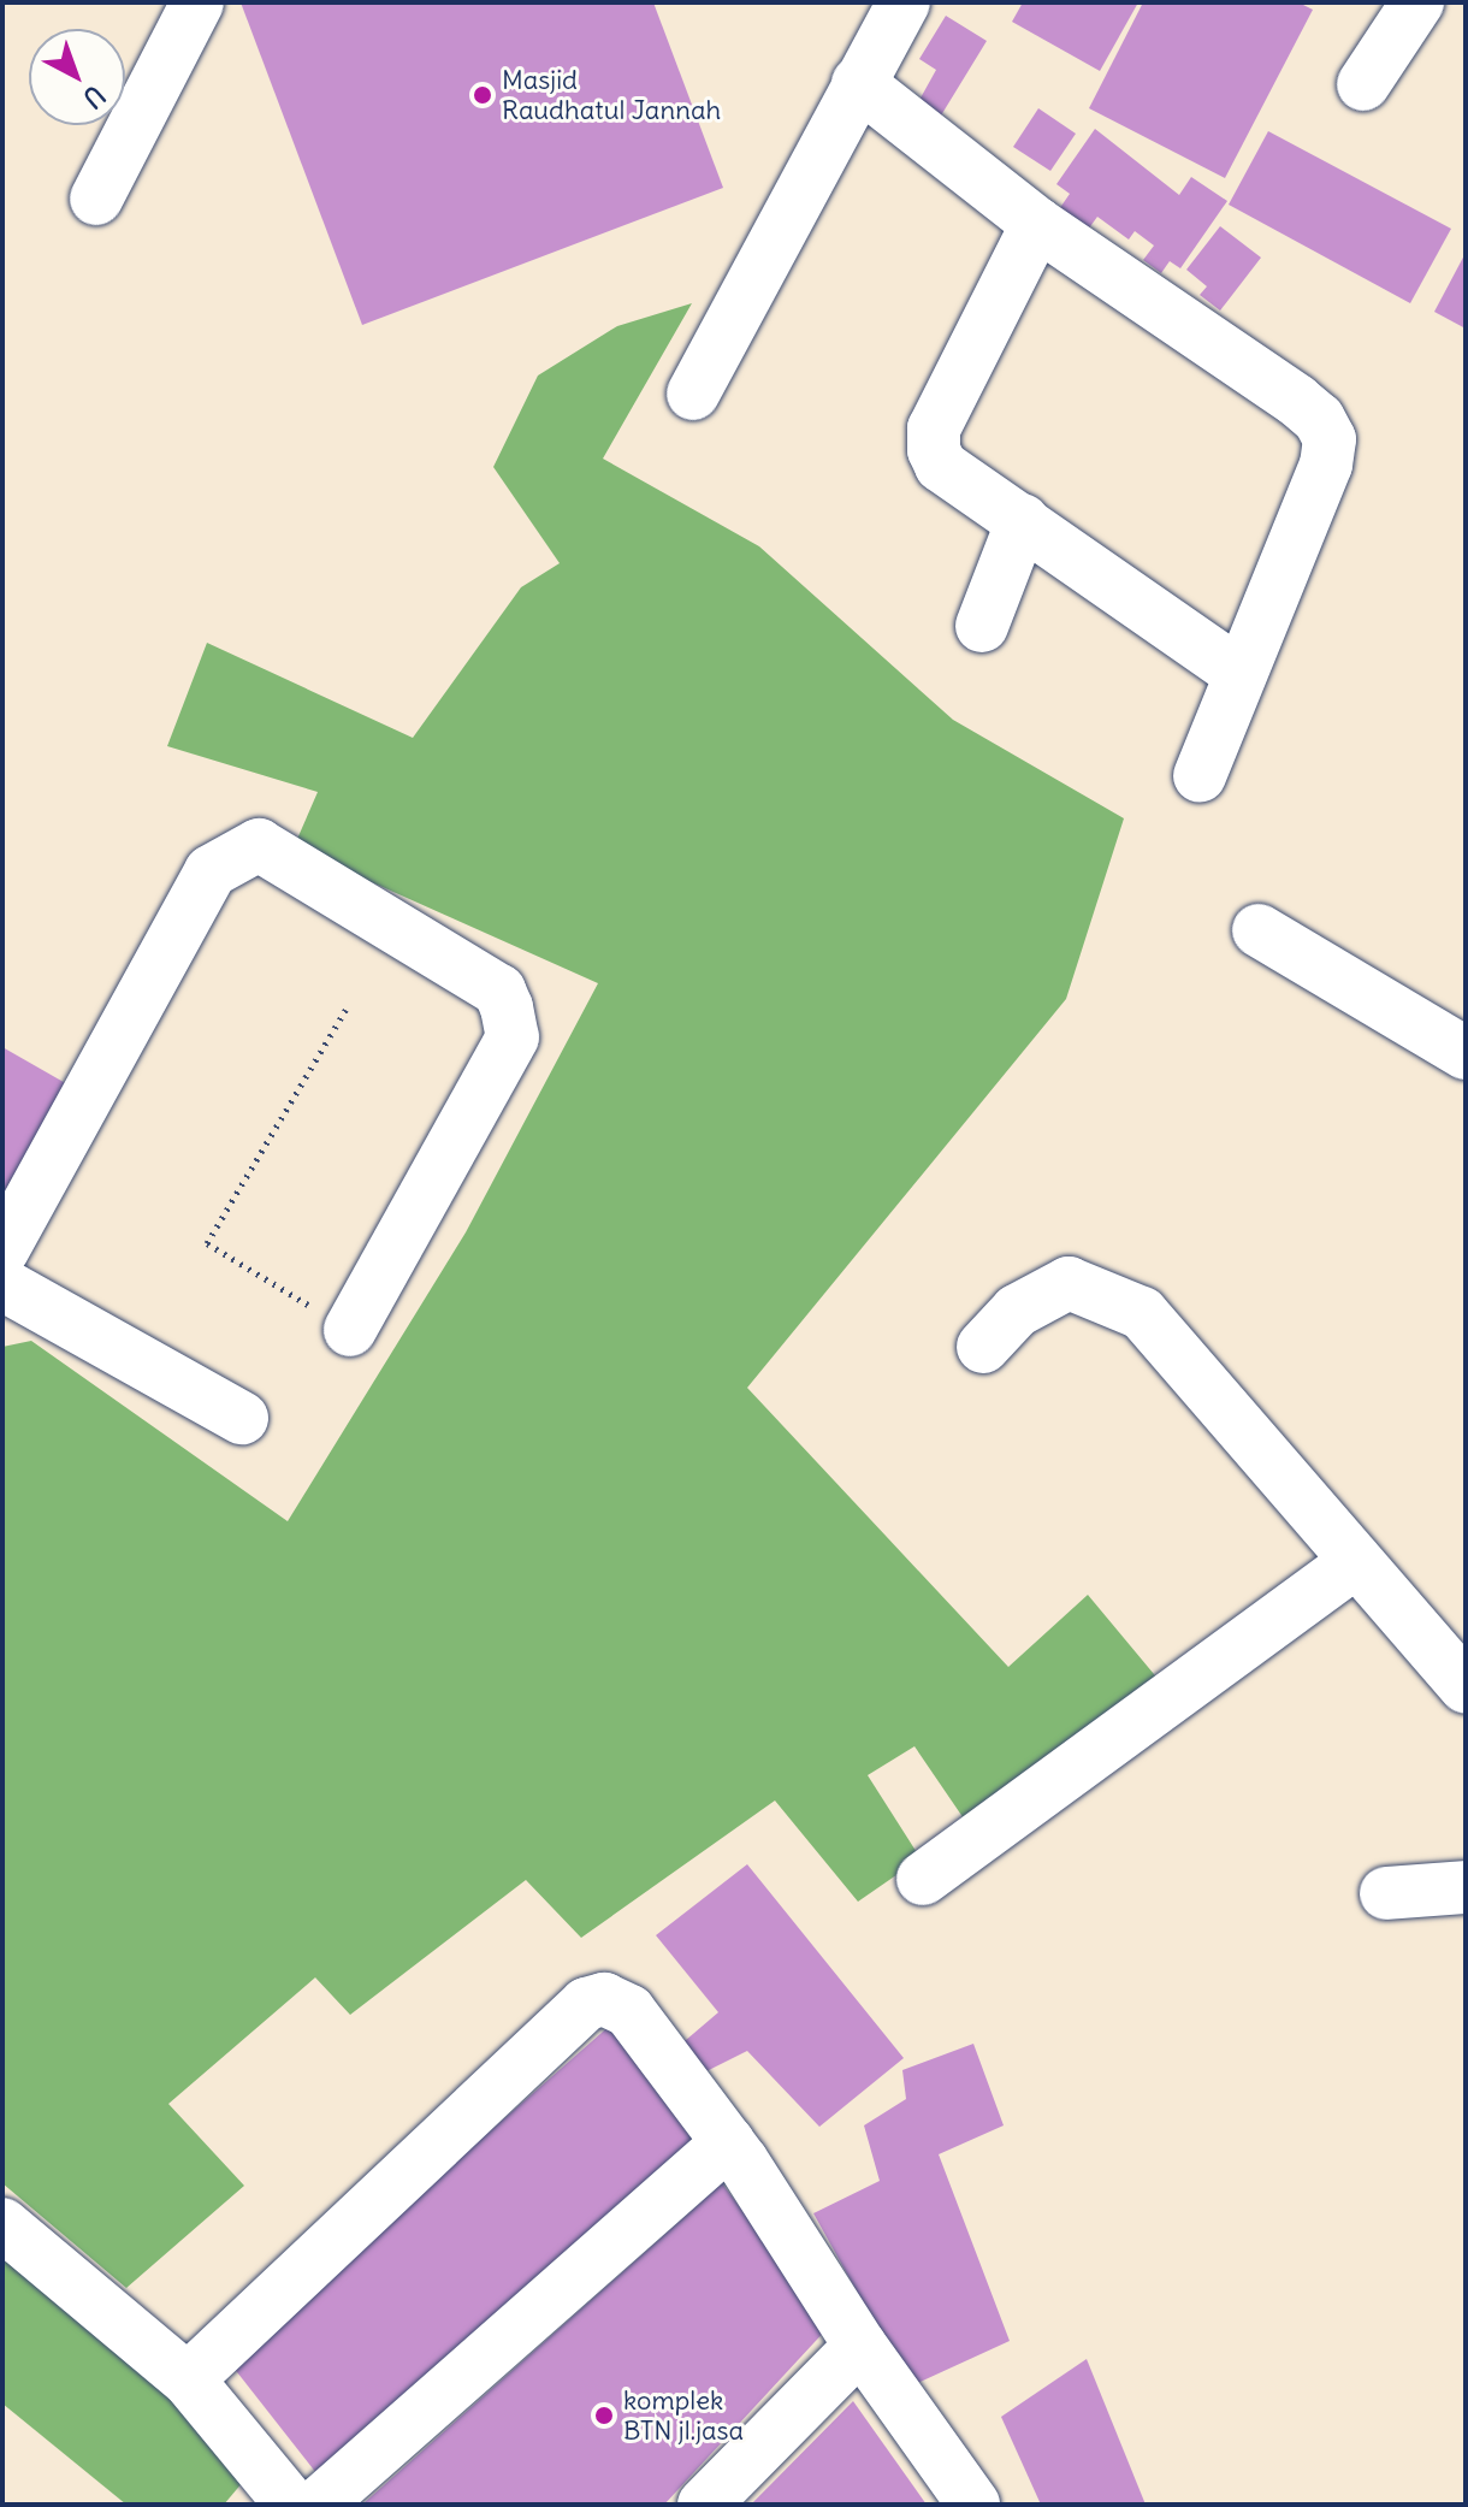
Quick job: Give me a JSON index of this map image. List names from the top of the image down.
{
  "places": ["Masjid Raudhatul Jannah", "komplek BTN jl.jasa"],
  "north": "bottom right"
}
